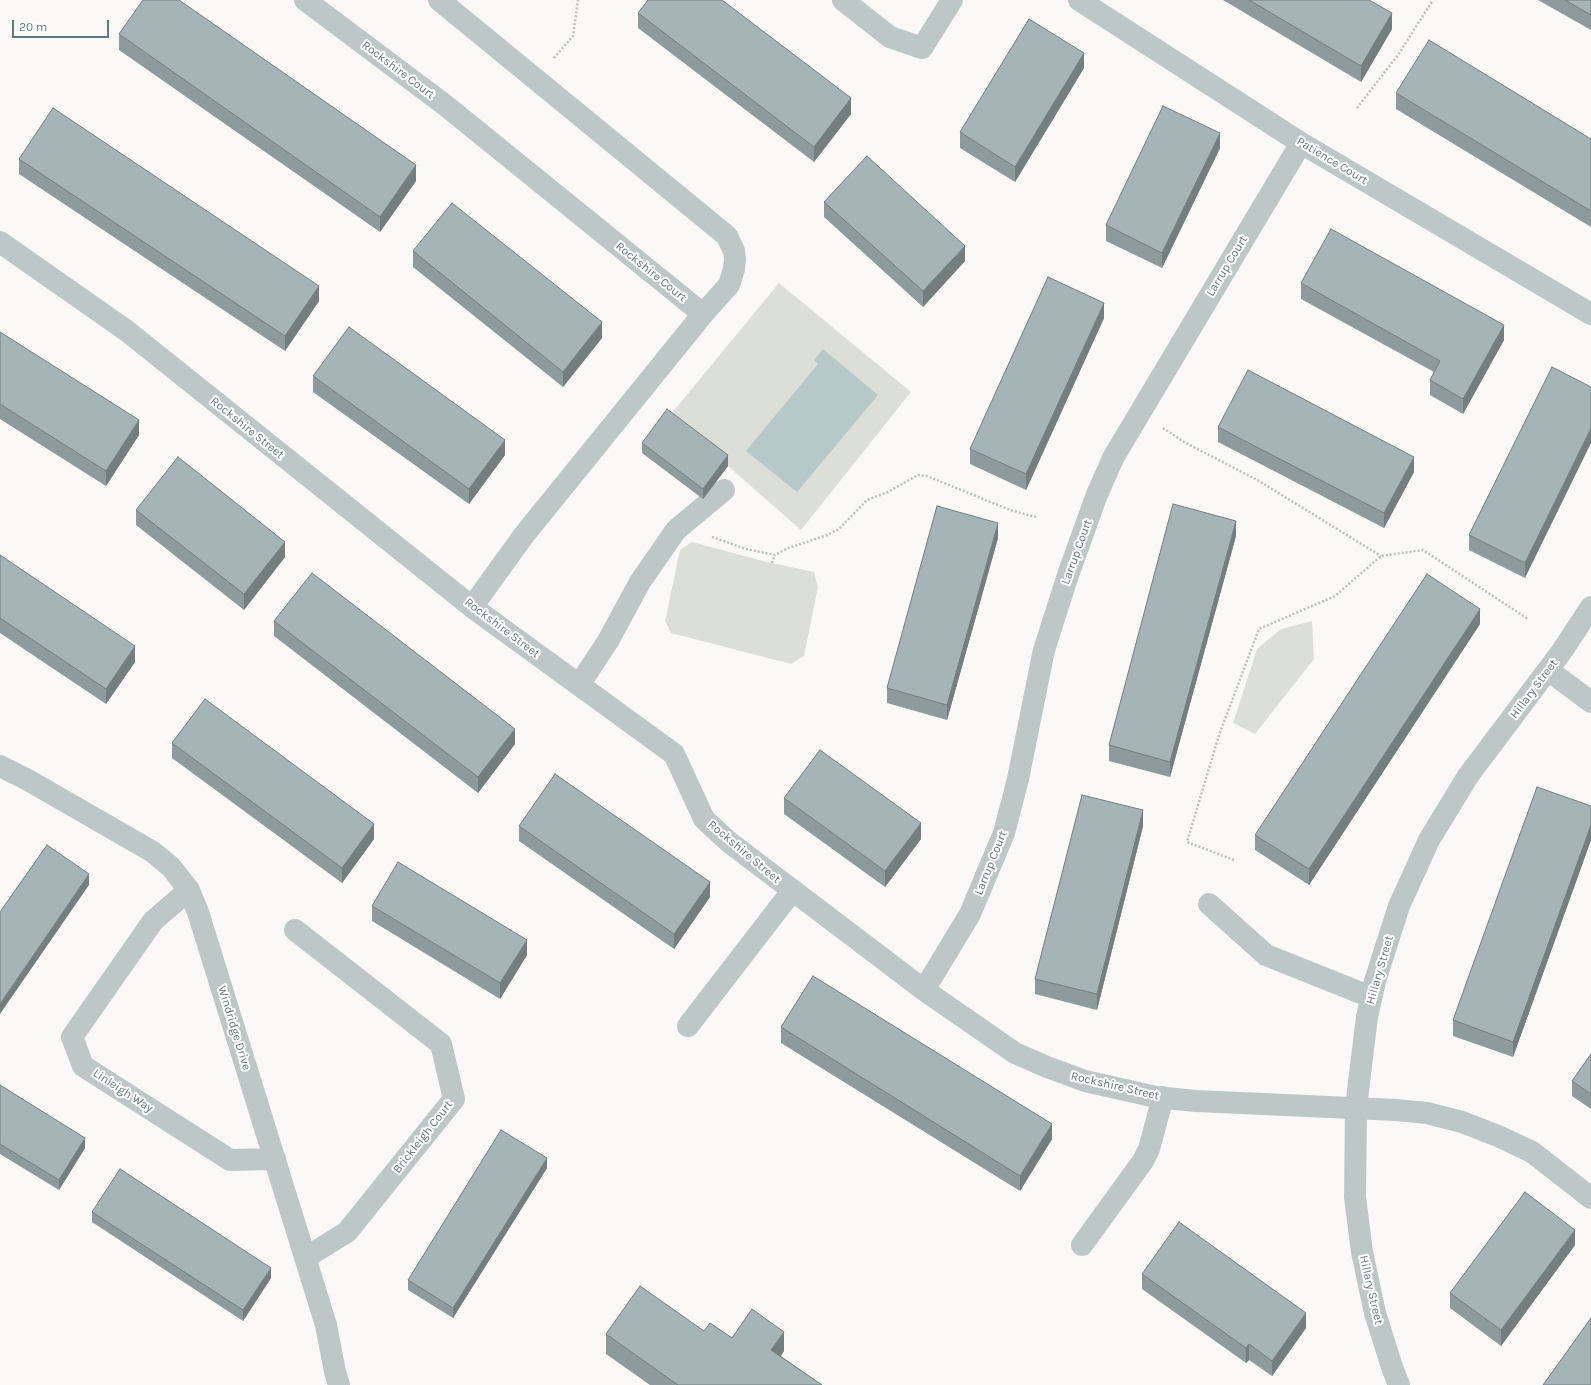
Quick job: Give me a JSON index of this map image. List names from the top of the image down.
{
  "streets": {
    "street": [
      "Rockshire Court",
      "Patience Court",
      "Larrup Court",
      "Rockshire Street",
      "Hillary Street",
      "Windridge Drive",
      "Linleigh Way",
      "Brickleigh Court"
    ]
  },
  "crossings": [
    ["Patience Court", "Larrup Court"],
    ["Larrup Court", "Rockshire Street"],
    ["Rockshire Street", "Hillary Street"],
    ["Windridge Drive", "Linleigh Way"],
    ["Windridge Drive", "Brickleigh Court"]
  ],
  "scale_bar": "20 m"
}
